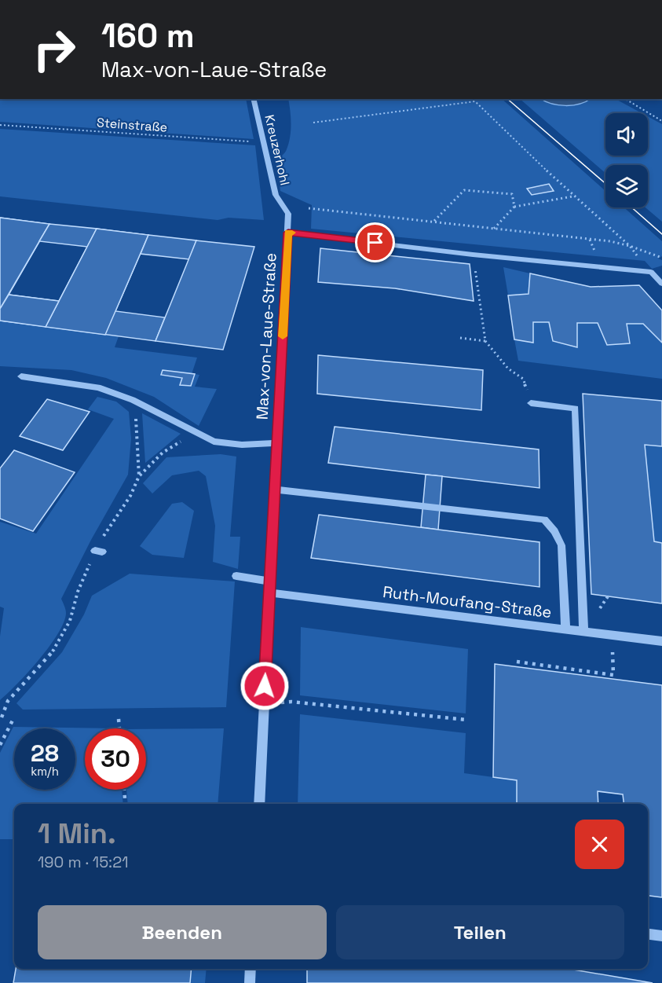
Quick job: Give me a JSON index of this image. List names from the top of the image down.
{
  "streets": {
    "street": ["Kreuzerhohl", "Max-von-Laue-Straße", "Ruth-Moufang-Straße"],
    "path": ["Steinstraße"]
  },
  "crossings": [
    ["Steinstraße", "Kreuzerhohl"],
    ["Kreuzerhohl", "Max-von-Laue-Straße"],
    ["Max-von-Laue-Straße", "Ruth-Moufang-Straße"]
  ],
  "page": {
    "turn": ["160 m", "Max-von-Laue-Straße"],
    "speed": "28 km/h",
    "limit": "30",
    "heading": ["1 Min.", "190 m · 15:21"],
    "buttons": ["Beenden", "Teilen"]
  }
}
